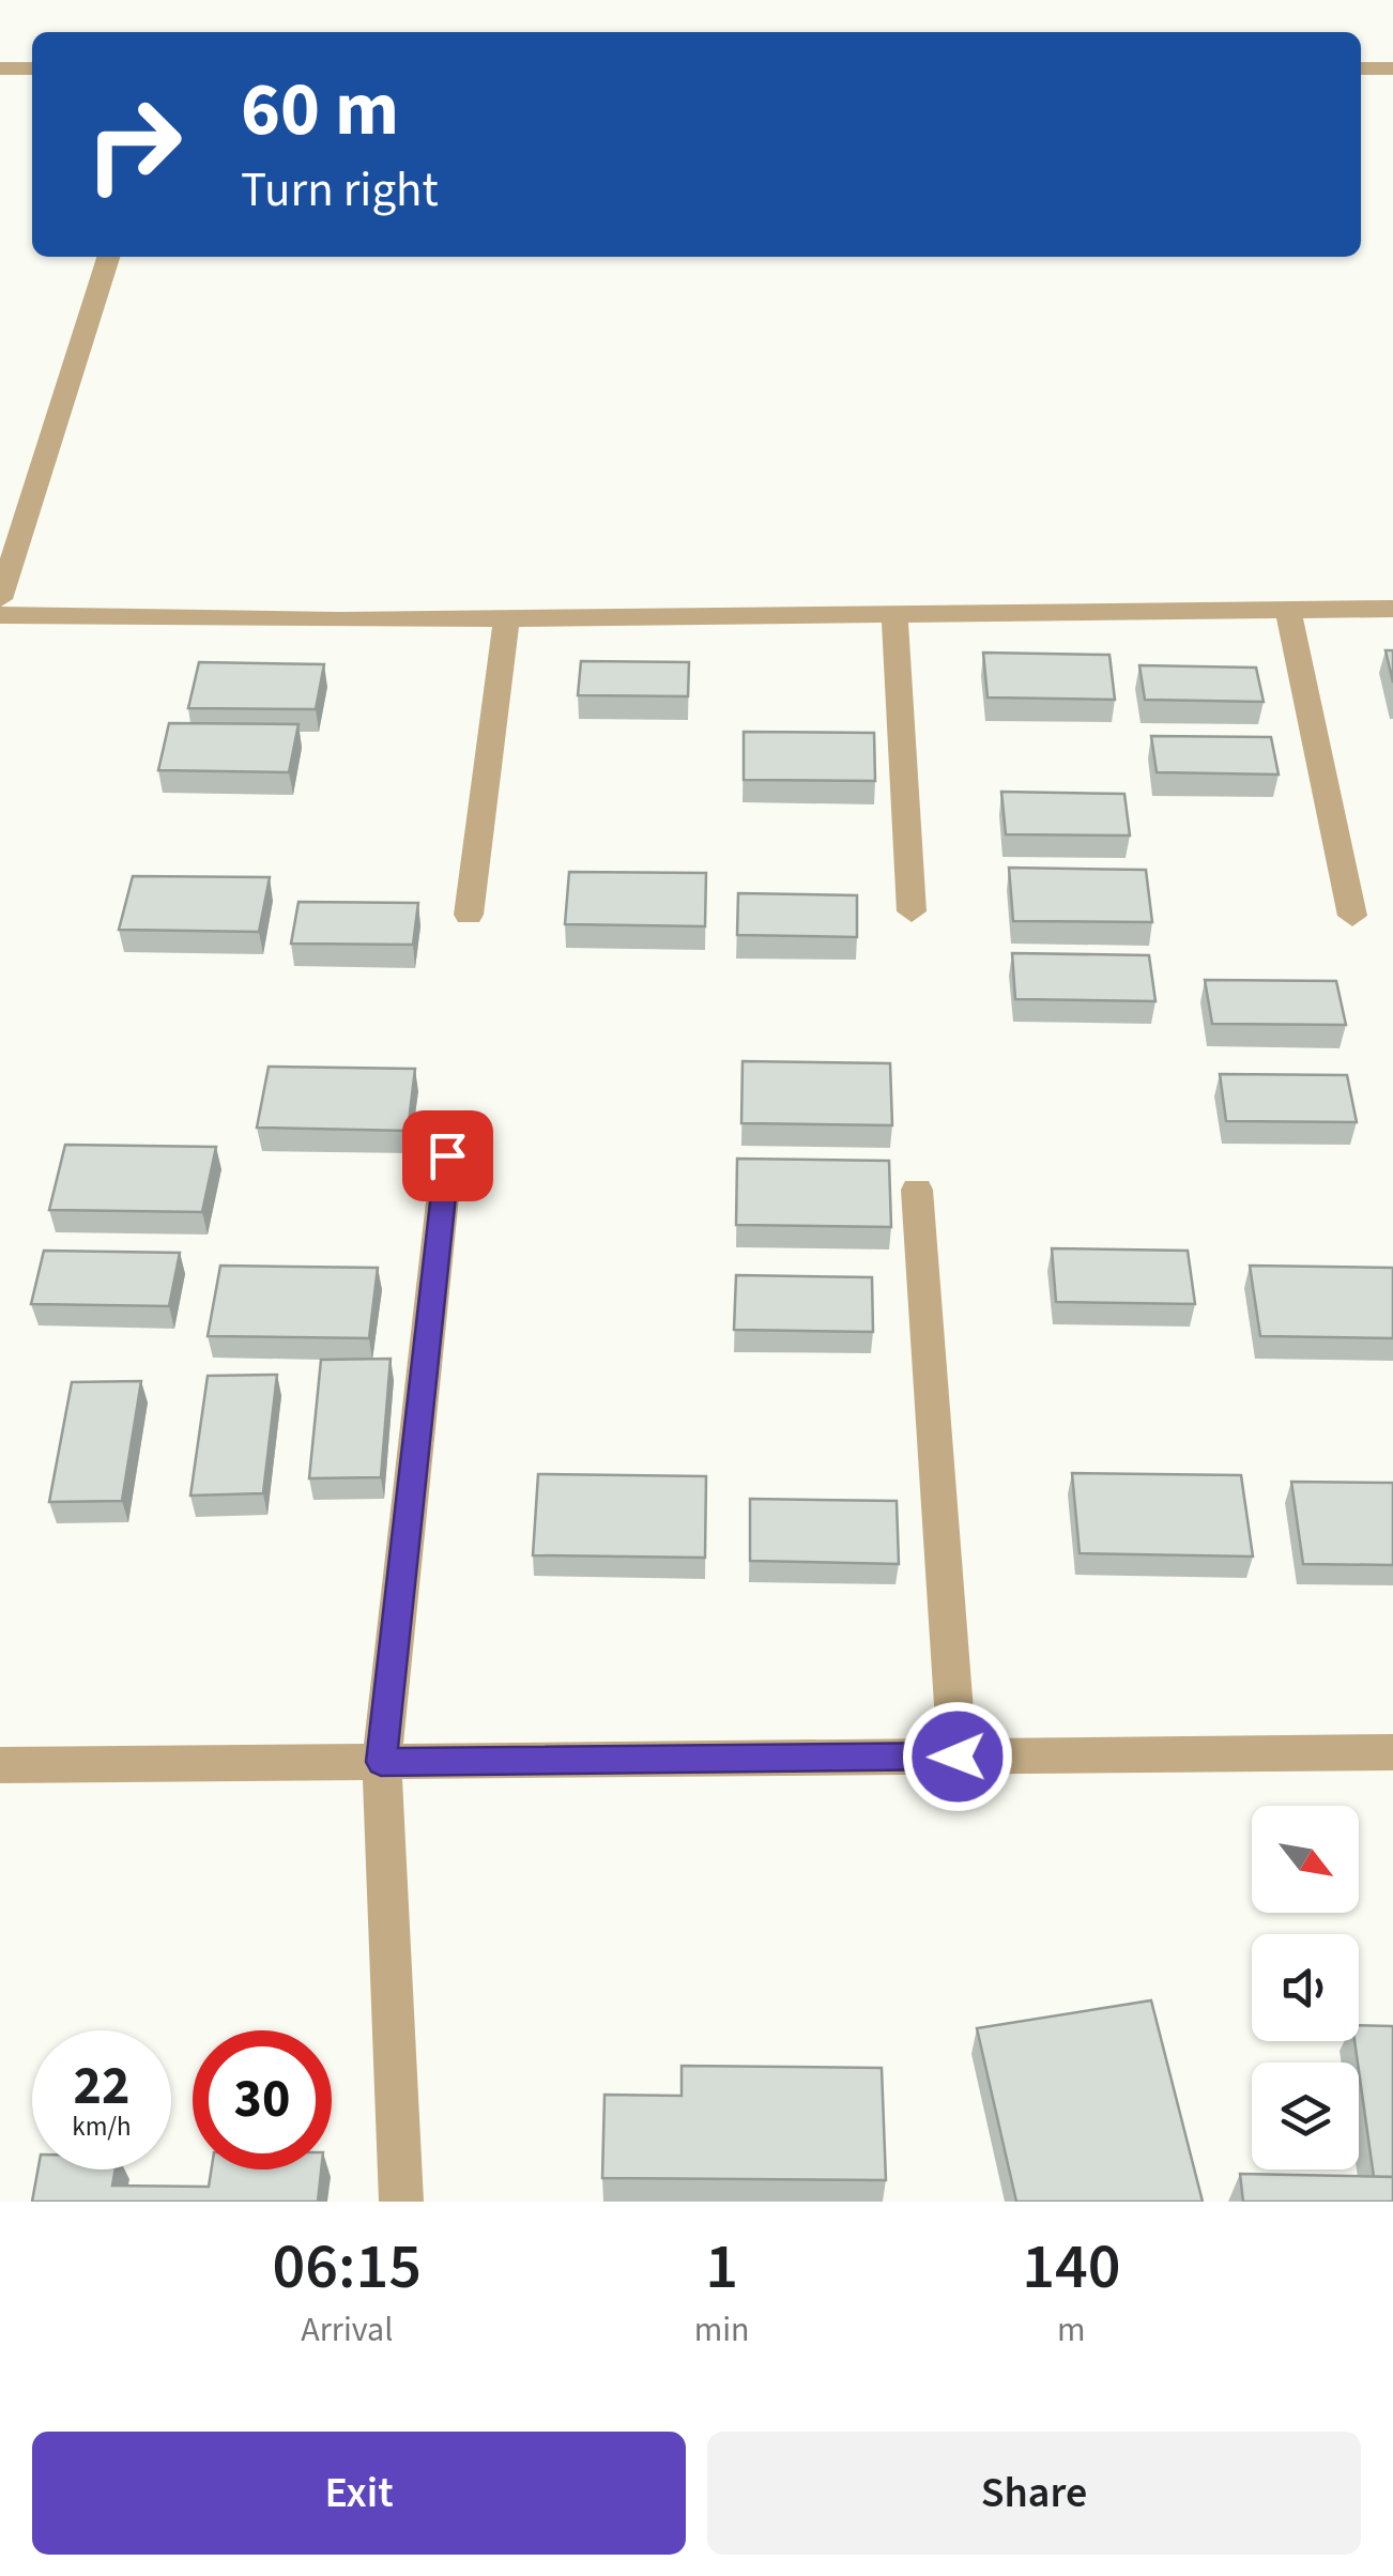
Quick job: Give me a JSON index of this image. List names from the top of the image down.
{
  "north": "bottom right",
  "page": {
    "turn": ["60 m", "Turn right"],
    "speed": "22 km/h",
    "limit": "30",
    "eta": [
      "06:15",
      "Arrival",
      "1",
      "min",
      "140",
      "m"
    ],
    "buttons": ["Exit", "Share"]
  }
}
